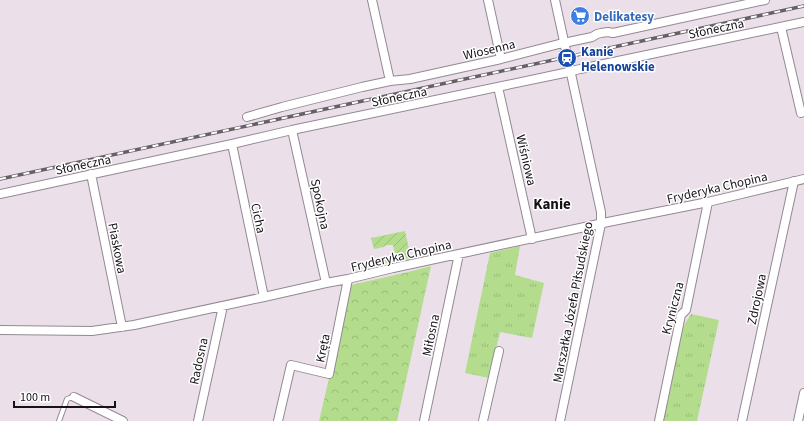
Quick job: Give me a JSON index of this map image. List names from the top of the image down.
{
  "streets": {
    "street": [
      "Słoneczna",
      "Wiosenna",
      "Wiśniowa",
      "Fryderyka Chopina",
      "Spokojna",
      "Cicha",
      "Piaskowa",
      "Zdrojowa",
      "Marszałka Józefa Piłsudskiego",
      "Kryniczna",
      "Miłosna",
      "Kręta",
      "Radosna"
    ]
  },
  "crossings": [
    ["Słoneczna", "Wiśniowa"],
    ["Słoneczna", "Spokojna"],
    ["Słoneczna", "Cicha"],
    ["Słoneczna", "Piaskowa"],
    ["Słoneczna", "Marszałka Józefa Piłsudskiego"],
    ["Wiosenna", "Marszałka Józefa Piłsudskiego"],
    ["Wiśniowa", "Fryderyka Chopina"],
    ["Fryderyka Chopina", "Spokojna"],
    ["Fryderyka Chopina", "Cicha"],
    ["Fryderyka Chopina", "Piaskowa"],
    ["Fryderyka Chopina", "Zdrojowa"],
    ["Fryderyka Chopina", "Marszałka Józefa Piłsudskiego"],
    ["Fryderyka Chopina", "Kryniczna"],
    ["Fryderyka Chopina", "Miłosna"],
    ["Fryderyka Chopina", "Kręta"],
    ["Fryderyka Chopina", "Radosna"]
  ],
  "districts": ["Kanie"],
  "places": {
    "supermarket": ["Delikatesy"],
    "station": ["Kanie Helenowskie"]
  },
  "scale_bar": "100 m"
}
